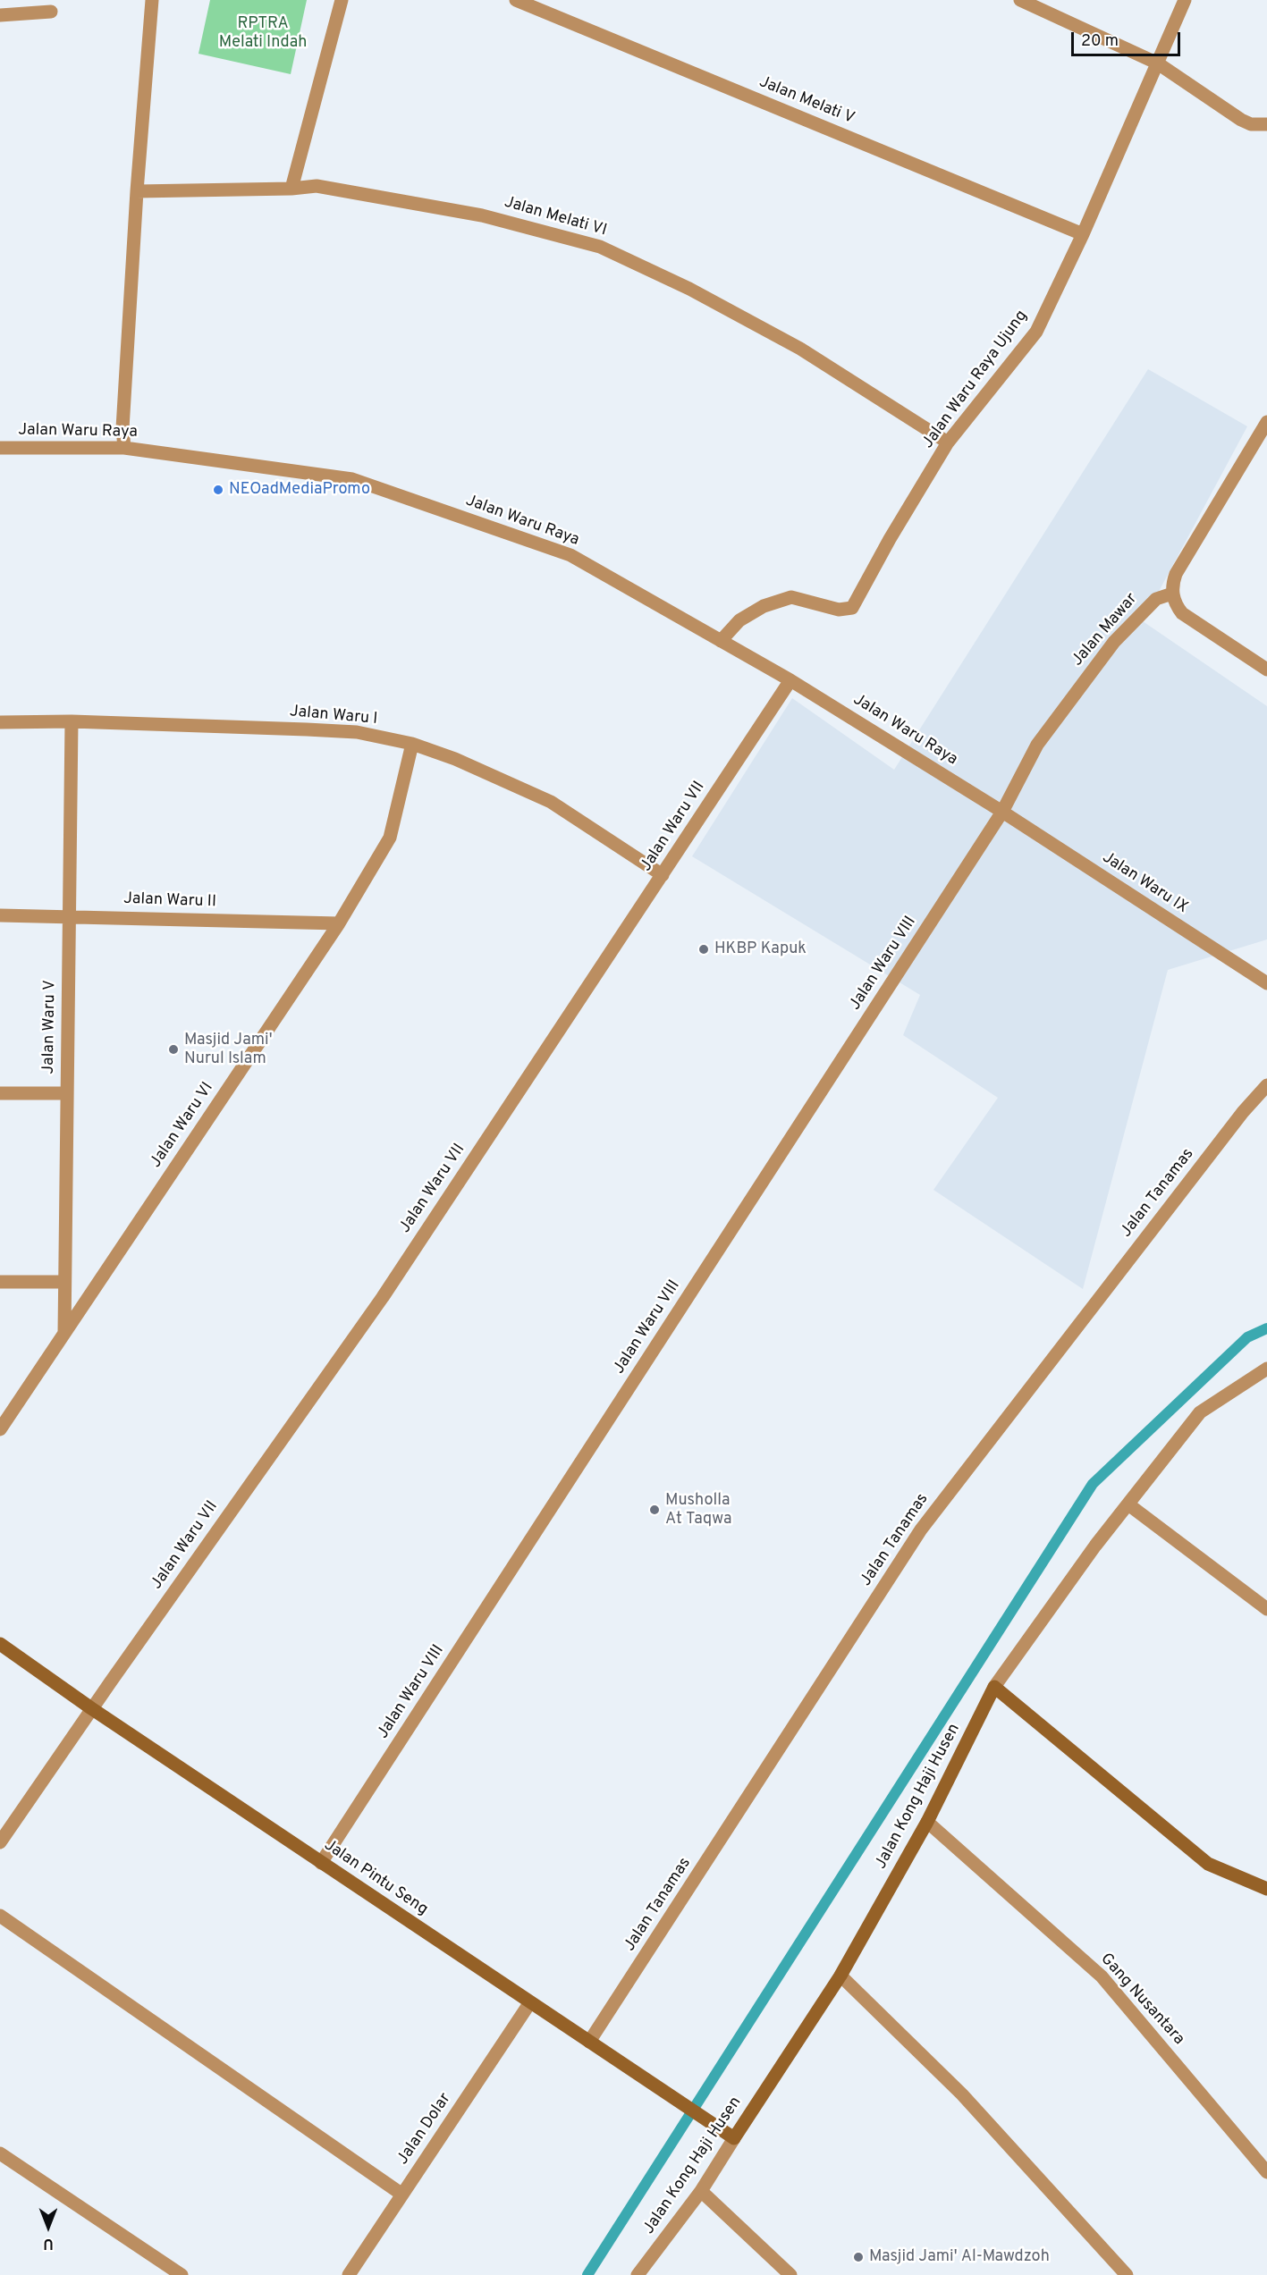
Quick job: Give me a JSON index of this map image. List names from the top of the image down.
{
  "streets": {
    "street": [
      "Jalan Melati V",
      "Jalan Melati VI",
      "Jalan Waru Raya Ujung",
      "Jalan Waru Raya",
      "Jalan Mawar",
      "Jalan Waru I",
      "Jalan Waru VII",
      "Jalan Waru IX",
      "Jalan Waru II",
      "Jalan Waru VIII",
      "Jalan Waru V",
      "Jalan Waru VI",
      "Jalan Tanamas",
      "Jalan Kong Haji Husen",
      "Jalan Pintu Seng",
      "Gang Nusantara",
      "Jalan Dolar"
    ]
  },
  "crossings": [
    ["Jalan Melati V", "Jalan Waru Raya Ujung"],
    ["Jalan Melati VI", "Jalan Waru Raya Ujung"],
    ["Jalan Waru Raya Ujung", "Jalan Waru Raya"],
    ["Jalan Waru Raya", "Jalan Mawar"],
    ["Jalan Waru Raya", "Jalan Waru VII"],
    ["Jalan Waru Raya", "Jalan Waru IX"],
    ["Jalan Waru Raya", "Jalan Waru VIII"],
    ["Jalan Mawar", "Jalan Waru IX"],
    ["Jalan Mawar", "Jalan Waru VIII"],
    ["Jalan Waru I", "Jalan Waru VII"],
    ["Jalan Waru I", "Jalan Waru V"],
    ["Jalan Waru I", "Jalan Waru VI"],
    ["Jalan Waru VII", "Jalan Pintu Seng"],
    ["Jalan Waru IX", "Jalan Waru VIII"],
    ["Jalan Waru II", "Jalan Waru V"],
    ["Jalan Waru II", "Jalan Waru VI"],
    ["Jalan Waru VIII", "Jalan Pintu Seng"],
    ["Jalan Waru V", "Jalan Waru VI"],
    ["Jalan Tanamas", "Jalan Pintu Seng"],
    ["Jalan Kong Haji Husen", "Jalan Pintu Seng"],
    ["Jalan Kong Haji Husen", "Gang Nusantara"],
    ["Jalan Pintu Seng", "Jalan Dolar"]
  ],
  "parks": ["RPTRA Melati Indah"],
  "places": [
    "NEOadMediaPromo",
    "HKBP Kapuk",
    "Masjid Jami' Nurul Islam",
    "Musholla At Taqwa",
    "Masjid Jami' Al-Mawdzoh"
  ],
  "scale_bar": "20 m",
  "north": "bottom"
}
